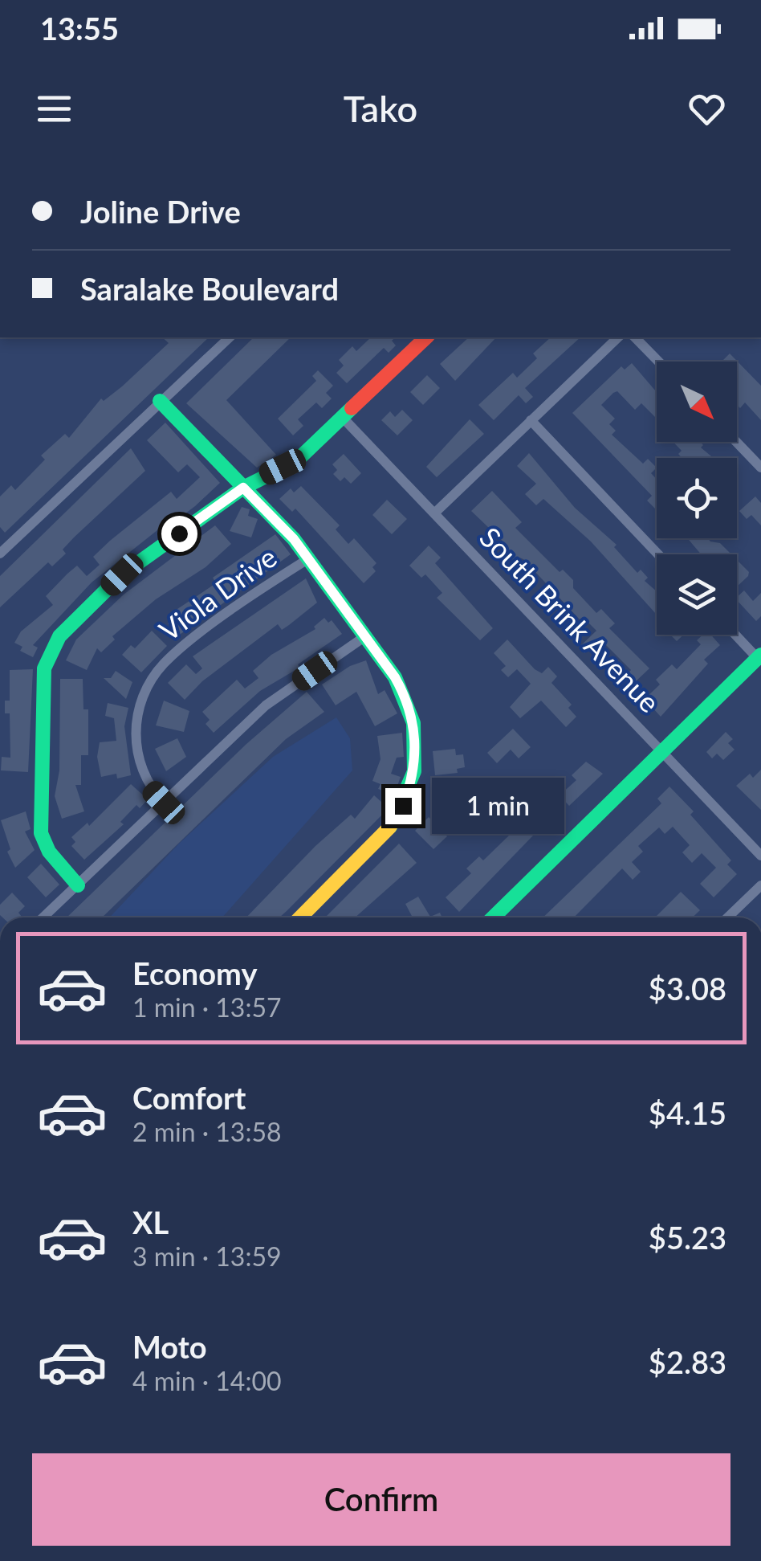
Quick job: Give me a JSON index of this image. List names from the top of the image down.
{
  "streets": {
    "street": ["Viola Drive", "South Brink Avenue"]
  },
  "north": "bottom right",
  "page": {
    "status": "13:55",
    "header": "Tako",
    "banner": ["Joline Drive", "Saralake Boulevard"],
    "bubble": "1 min",
    "list": [
      {
        "name": "Economy",
        "note": "1 min · 13:57",
        "value": "$3.08"
      },
      {
        "name": "Comfort",
        "note": "2 min · 13:58",
        "value": "$4.15"
      },
      {
        "name": "XL",
        "note": "3 min · 13:59",
        "value": "$5.23"
      },
      {
        "name": "Moto",
        "note": "4 min · 14:00",
        "value": "$2.83"
      }
    ],
    "buttons": "Confirm"
  }
}
